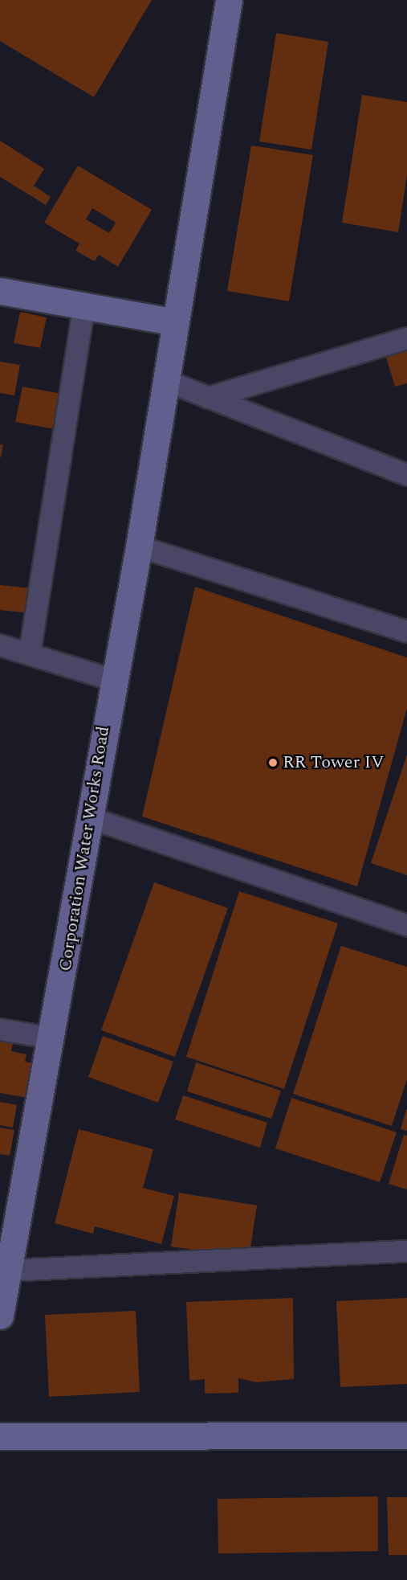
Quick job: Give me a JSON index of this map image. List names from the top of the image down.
{
  "streets": {
    "street": ["Corporation Water Works Road"]
  },
  "places": ["RR Tower IV"]
}
